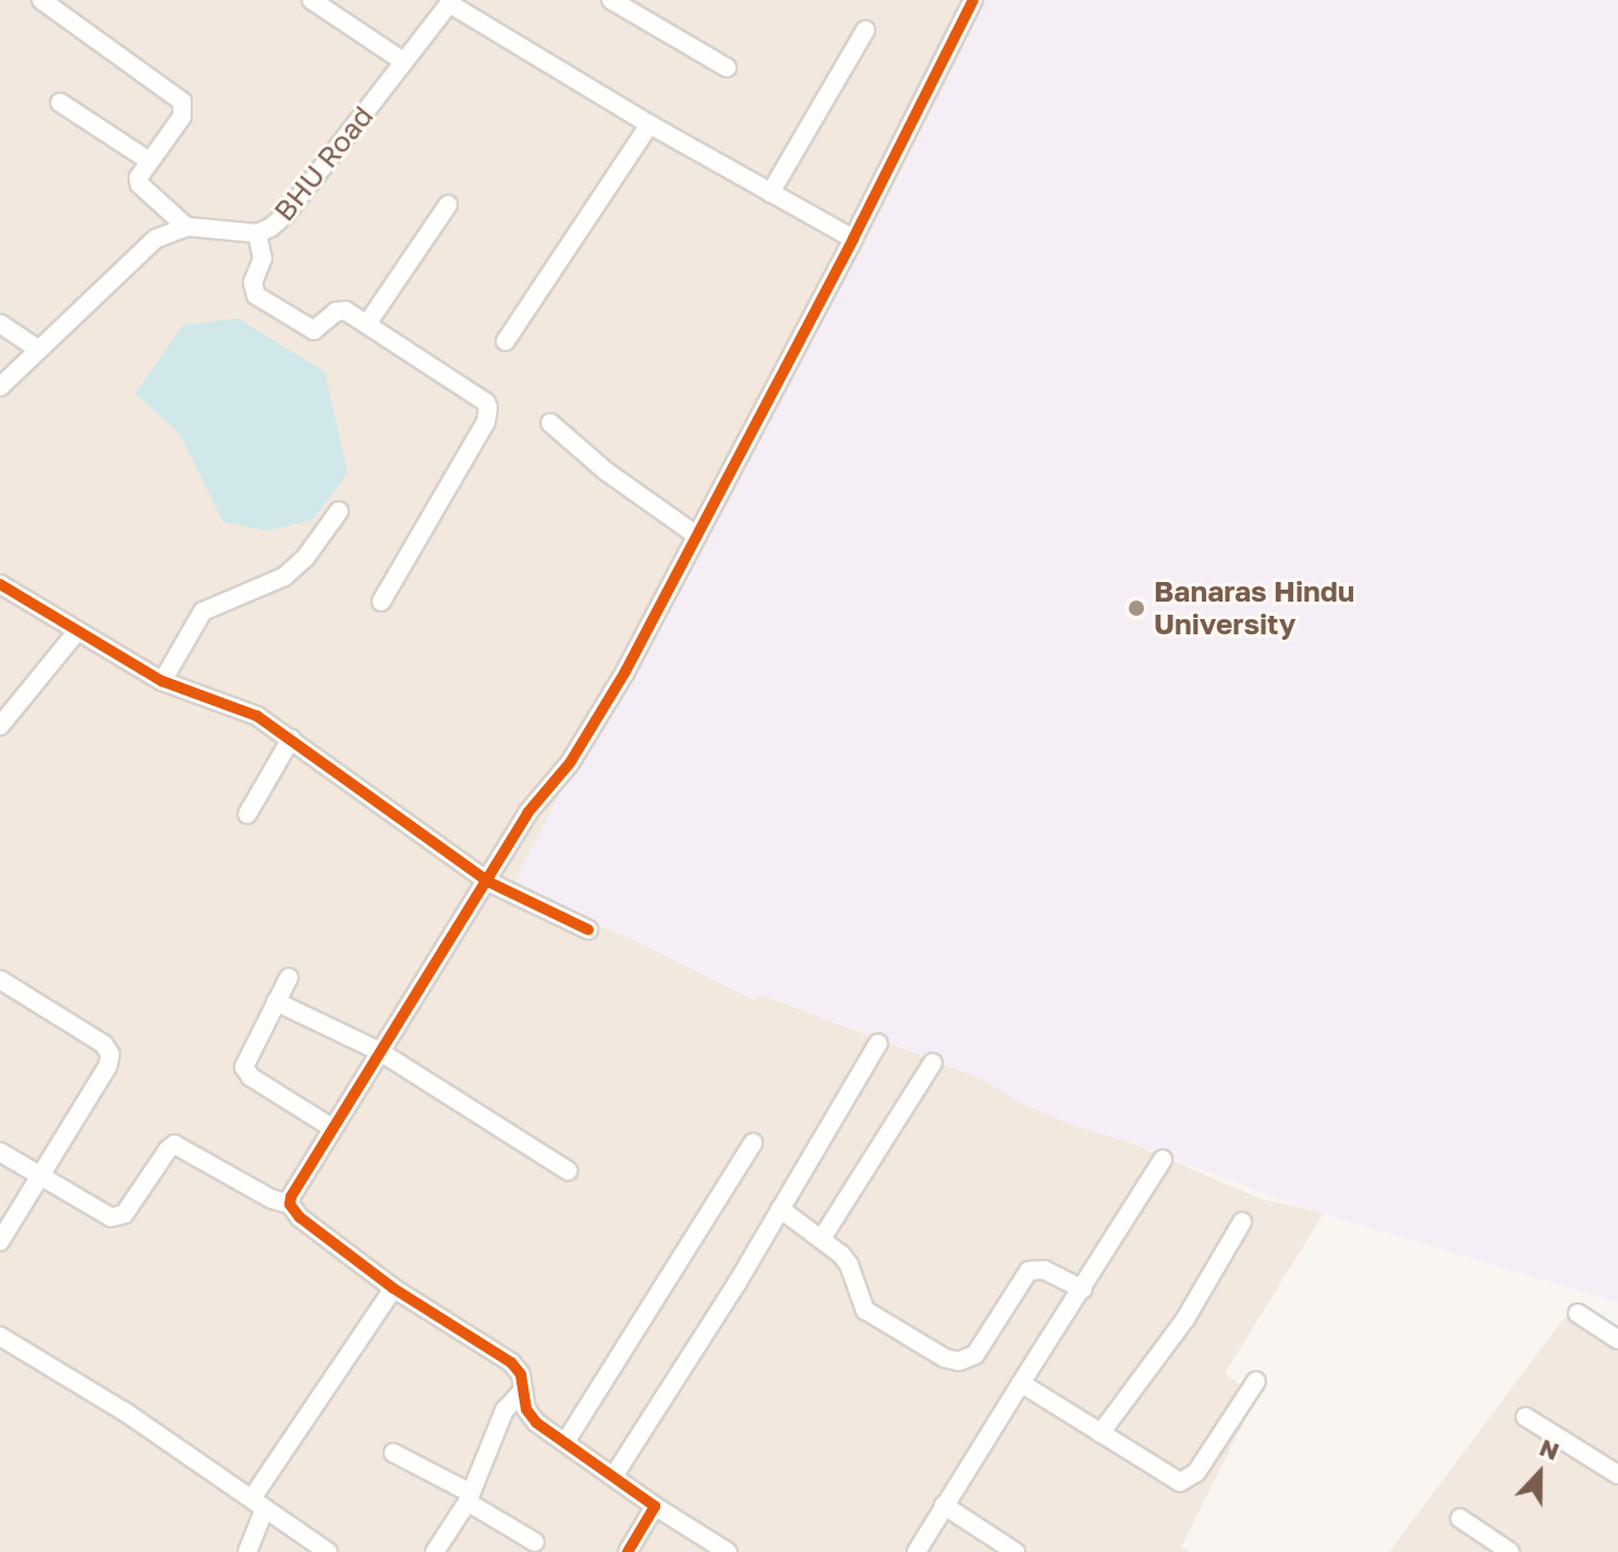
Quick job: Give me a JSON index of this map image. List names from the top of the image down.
{
  "streets": {
    "street": ["BHU Road"]
  },
  "places": ["Banaras Hindu University"],
  "north": "top"
}
